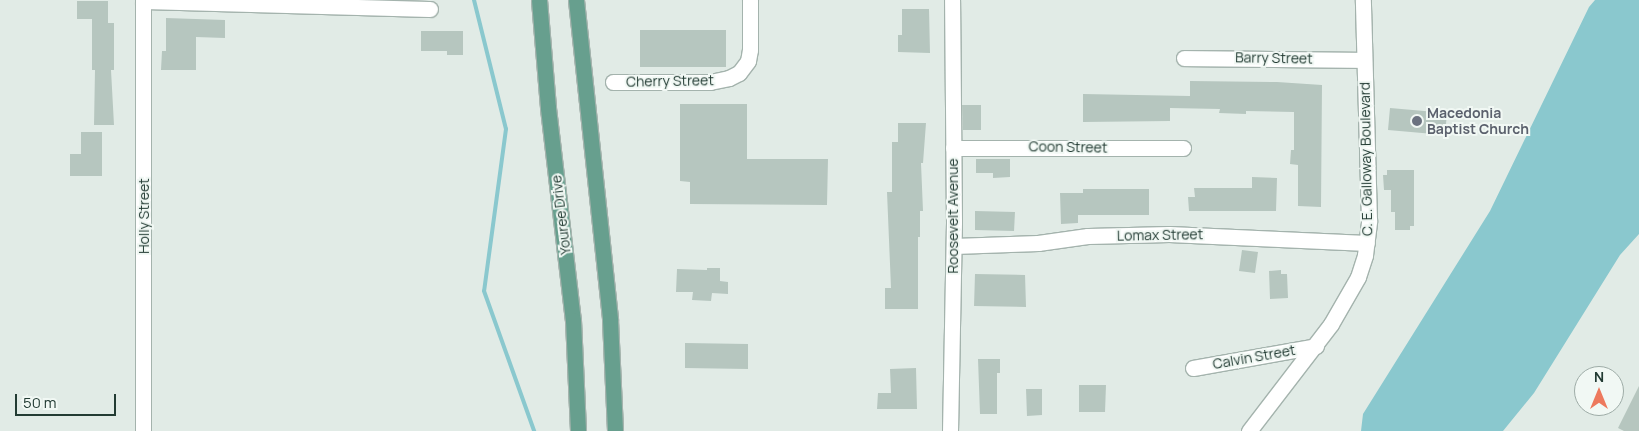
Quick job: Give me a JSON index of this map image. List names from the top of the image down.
{
  "streets": {
    "main road": ["Youree Drive"],
    "street": [
      "Barry Street",
      "Cherry Street",
      "Coon Street",
      "C. E. Galloway Boulevard",
      "Holly Street",
      "Roosevelt Avenue",
      "Lomax Street",
      "Calvin Street"
    ]
  },
  "crossings": [
    ["Barry Street", "C. E. Galloway Boulevard"],
    ["Coon Street", "Roosevelt Avenue"],
    ["C. E. Galloway Boulevard", "Lomax Street"],
    ["C. E. Galloway Boulevard", "Calvin Street"],
    ["Roosevelt Avenue", "Lomax Street"]
  ],
  "places": ["Macedonia Baptist Church"],
  "scale_bar": "50 m",
  "north": "top"
}
